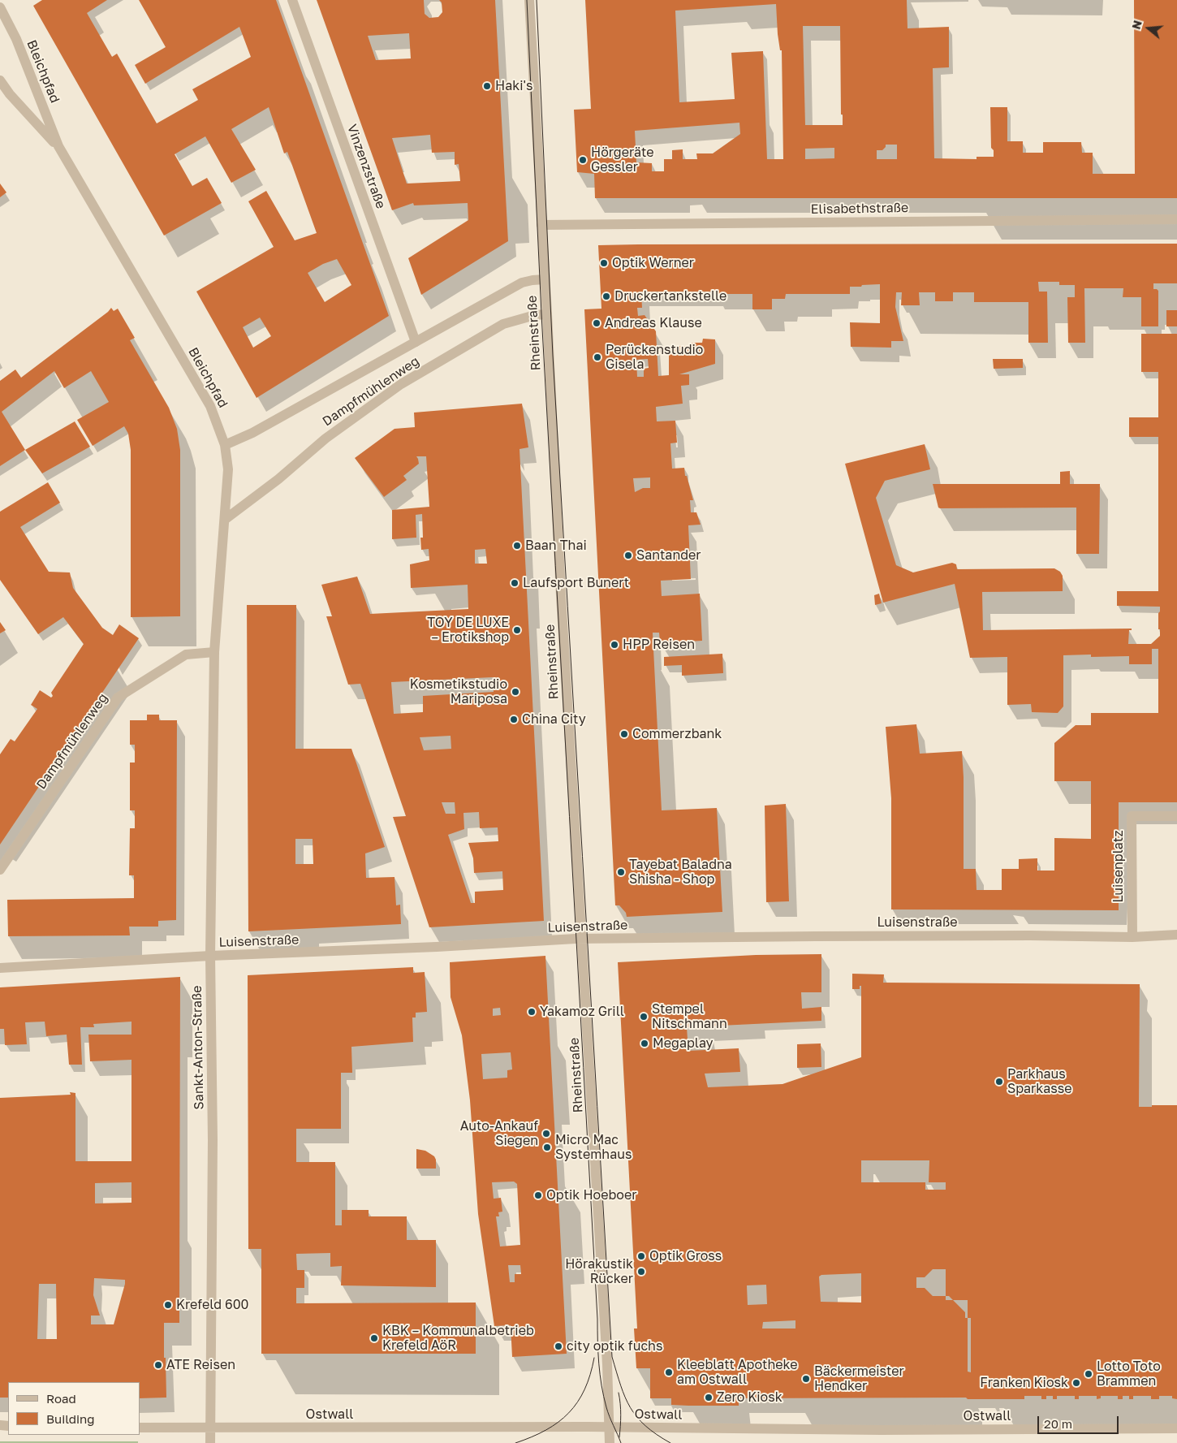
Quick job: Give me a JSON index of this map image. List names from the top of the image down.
{
  "streets": {
    "street": [
      "Bleichpfad",
      "Vinzenzstraße",
      "Elisabethstraße",
      "Rheinstraße",
      "Dampfmühlenweg",
      "Luisenplatz",
      "Luisenstraße",
      "Sankt-Anton-Straße",
      "Ostwall"
    ]
  },
  "crossings": [
    ["Bleichpfad", "Dampfmühlenweg"],
    ["Bleichpfad", "Sankt-Anton-Straße"],
    ["Vinzenzstraße", "Dampfmühlenweg"],
    ["Elisabethstraße", "Rheinstraße"],
    ["Rheinstraße", "Dampfmühlenweg"],
    ["Rheinstraße", "Luisenstraße"],
    ["Rheinstraße", "Ostwall"],
    ["Dampfmühlenweg", "Sankt-Anton-Straße"],
    ["Luisenplatz", "Luisenstraße"],
    ["Luisenstraße", "Sankt-Anton-Straße"],
    ["Sankt-Anton-Straße", "Ostwall"]
  ],
  "places": [
    "Haki's",
    "Hörgeräte Gessler",
    "Optik Werner",
    "Druckertankstelle",
    "Andreas Klause",
    "Perückenstudio Gisela",
    "Baan Thai",
    "Santander",
    "Laufsport Bunert",
    "TOY DE LUXE – Erotikshop",
    "HPP Reisen",
    "Kosmetikstudio Mariposa",
    "China City",
    "Commerzbank",
    "Tayebat Baladna Shisha - Shop",
    "Yakamoz Grill",
    "Stempel Nitschmann",
    "Megaplay",
    "Parkhaus Sparkasse",
    "Auto-Ankauf Siegen",
    "Micro Mac Systemhaus",
    "Optik Hoeboer",
    "Optik Gross",
    "Hörakustik Rücker",
    "Krefeld 600",
    "KBK – Kommunalbetrieb Krefeld AöR",
    "city optik fuchs",
    "ATE Reisen",
    "Kleeblatt Apotheke am Ostwall",
    "Lotto Toto Brammen",
    "Bäckermeister Hendker",
    "Franken Kiosk",
    "Zero Kiosk"
  ],
  "legend": ["Road", "Building"],
  "scale_bar": "20 m",
  "north": "left"
}
